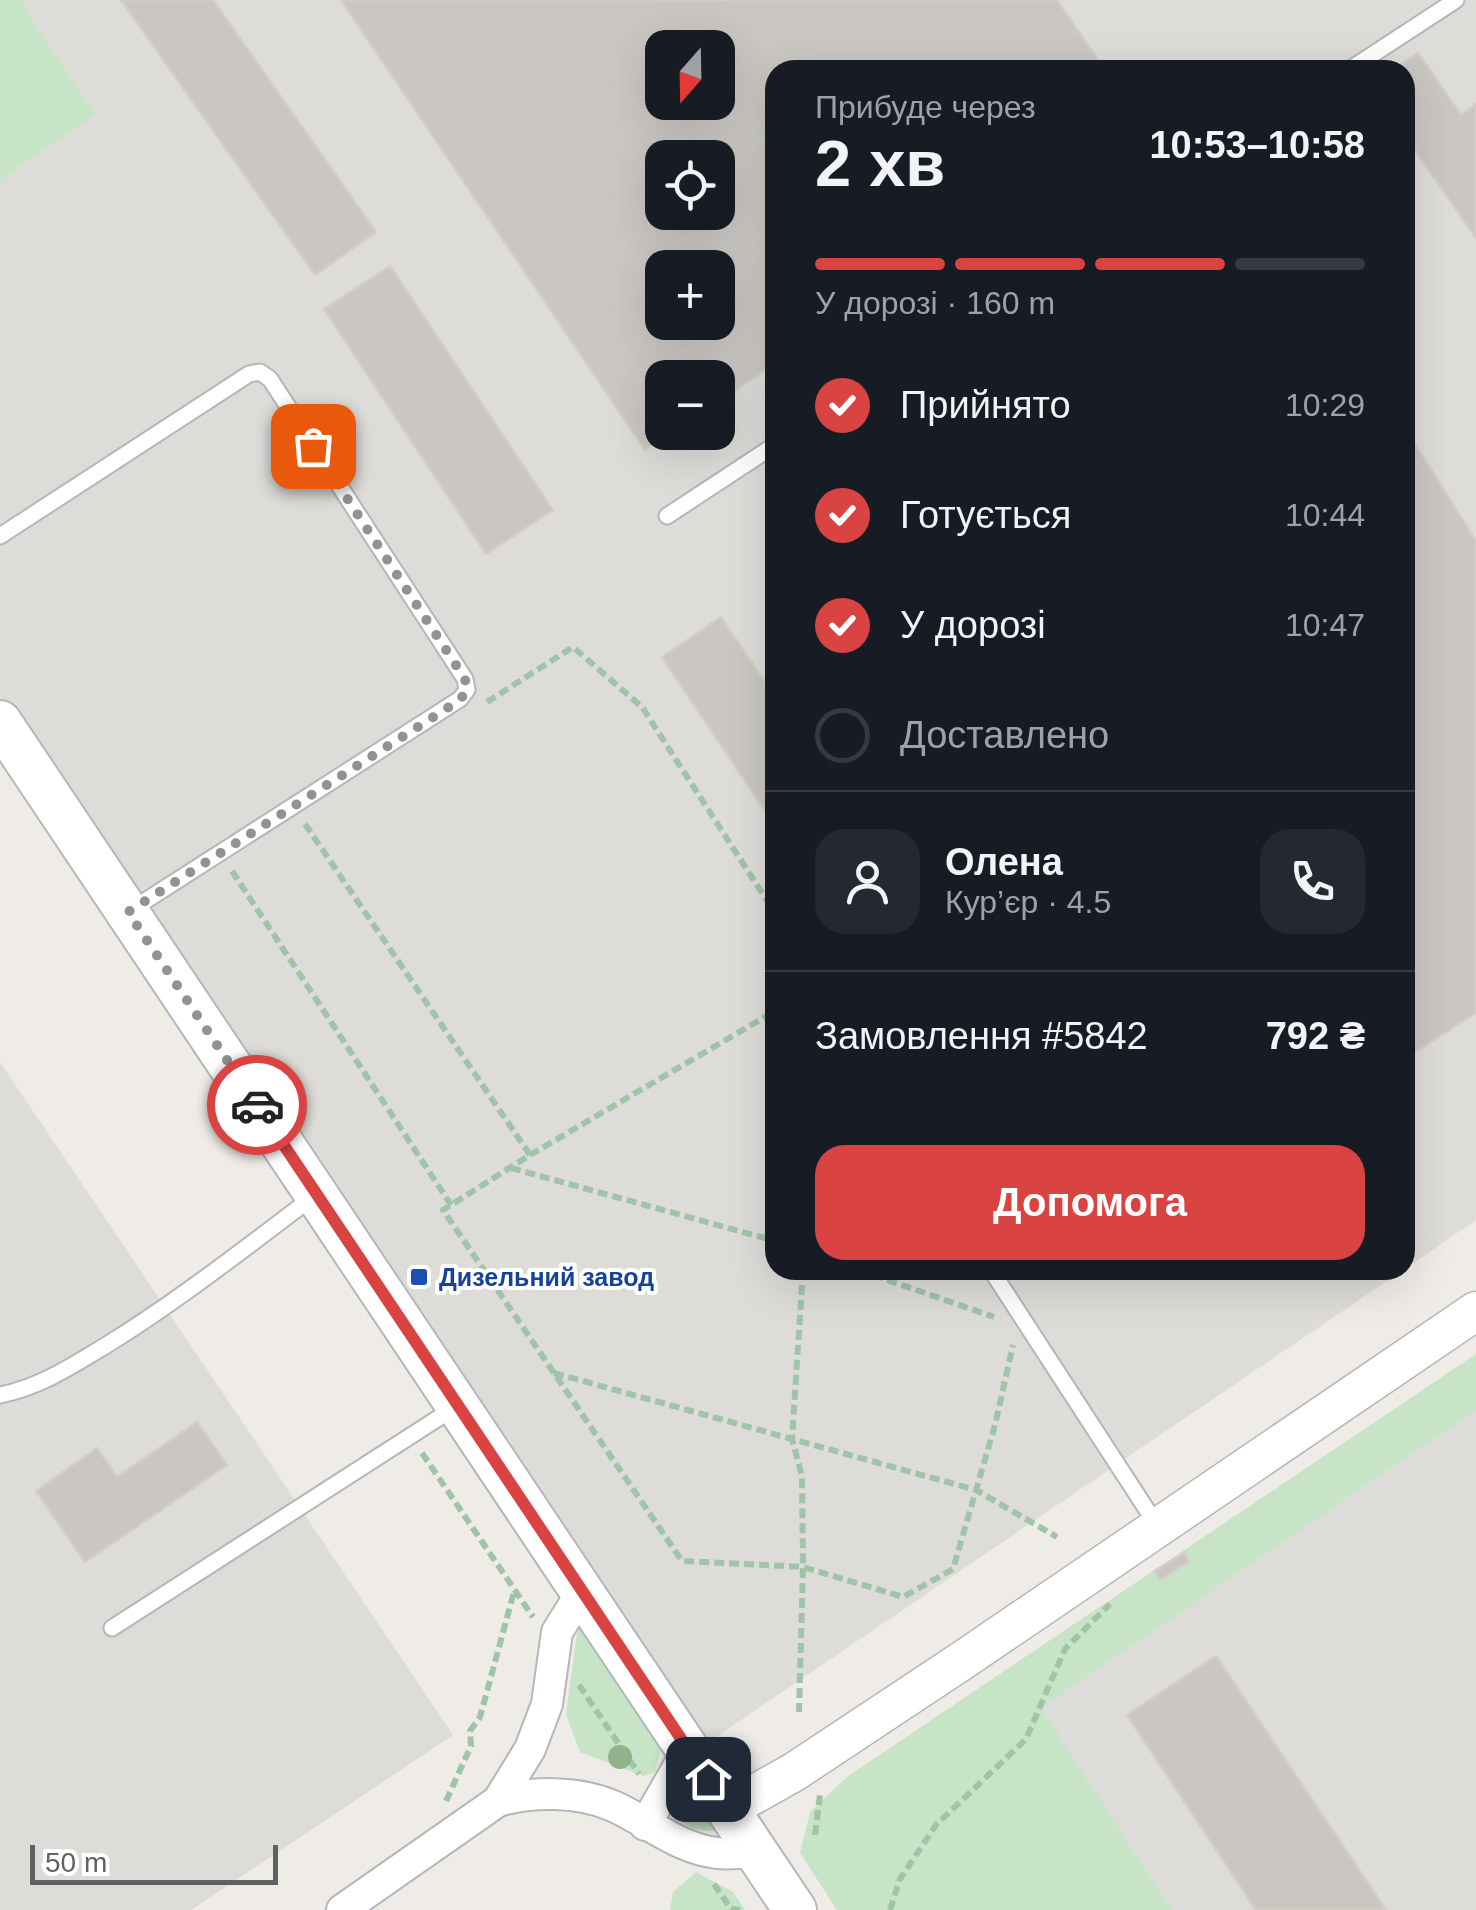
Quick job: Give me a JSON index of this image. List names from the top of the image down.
{
  "places": {
    "transit": ["Дизельний завод"]
  },
  "scale_bar": "50 m",
  "north": "bottom",
  "page": {
    "map_buttons": ["+", "−"],
    "heading": ["2 хв", "Прибуде через", "10:53–10:58"],
    "panel": [
      "Олена",
      "Кур’єр · 4.5",
      "Замовлення #5842",
      "792 ₴"
    ],
    "bar": "У дорозі · 160 m",
    "list": [
      ["Прийнято", "10:29"],
      ["Готується", "10:44"],
      ["У дорозі", "10:47"],
      "Доставлено"
    ],
    "buttons": "Допомога",
    "scale": "50 m"
  }
}
